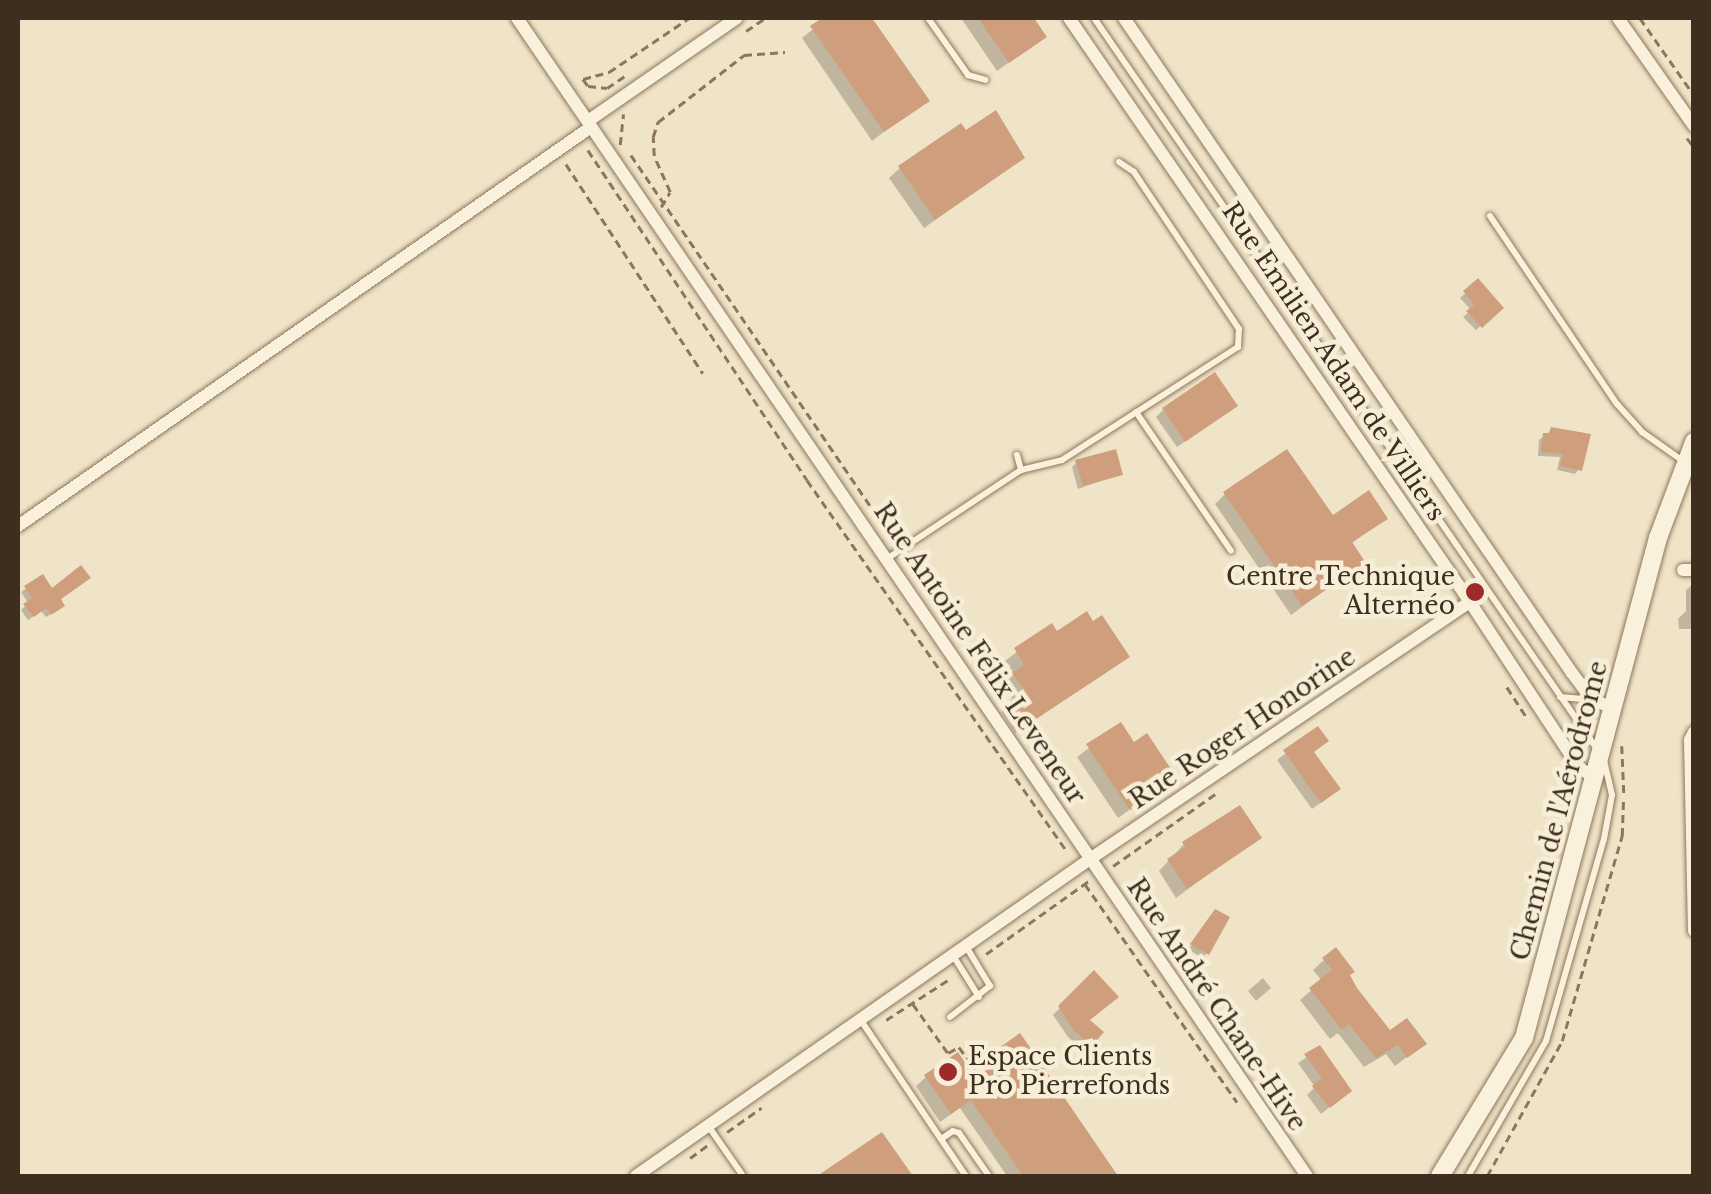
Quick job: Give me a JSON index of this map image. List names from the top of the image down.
{
  "streets": {
    "main road": ["Chemin de l'Aérodrome"],
    "street": [
      "Rue Emilien Adam de Villiers",
      "Rue Antoine Félix Leveneur",
      "Rue Roger Honorine",
      "Rue André Chane-Hive"
    ]
  },
  "crossings": [
    ["Rue Emilien Adam de Villiers", "Rue Roger Honorine"],
    ["Rue Emilien Adam de Villiers", "Chemin de l'Aérodrome"],
    ["Rue Antoine Félix Leveneur", "Rue Roger Honorine"],
    ["Rue Antoine Félix Leveneur", "Rue André Chane-Hive"],
    ["Rue Roger Honorine", "Rue André Chane-Hive"]
  ],
  "places": ["Centre Technique Alternéo", "Espace Clients Pro Pierrefonds"]
}
